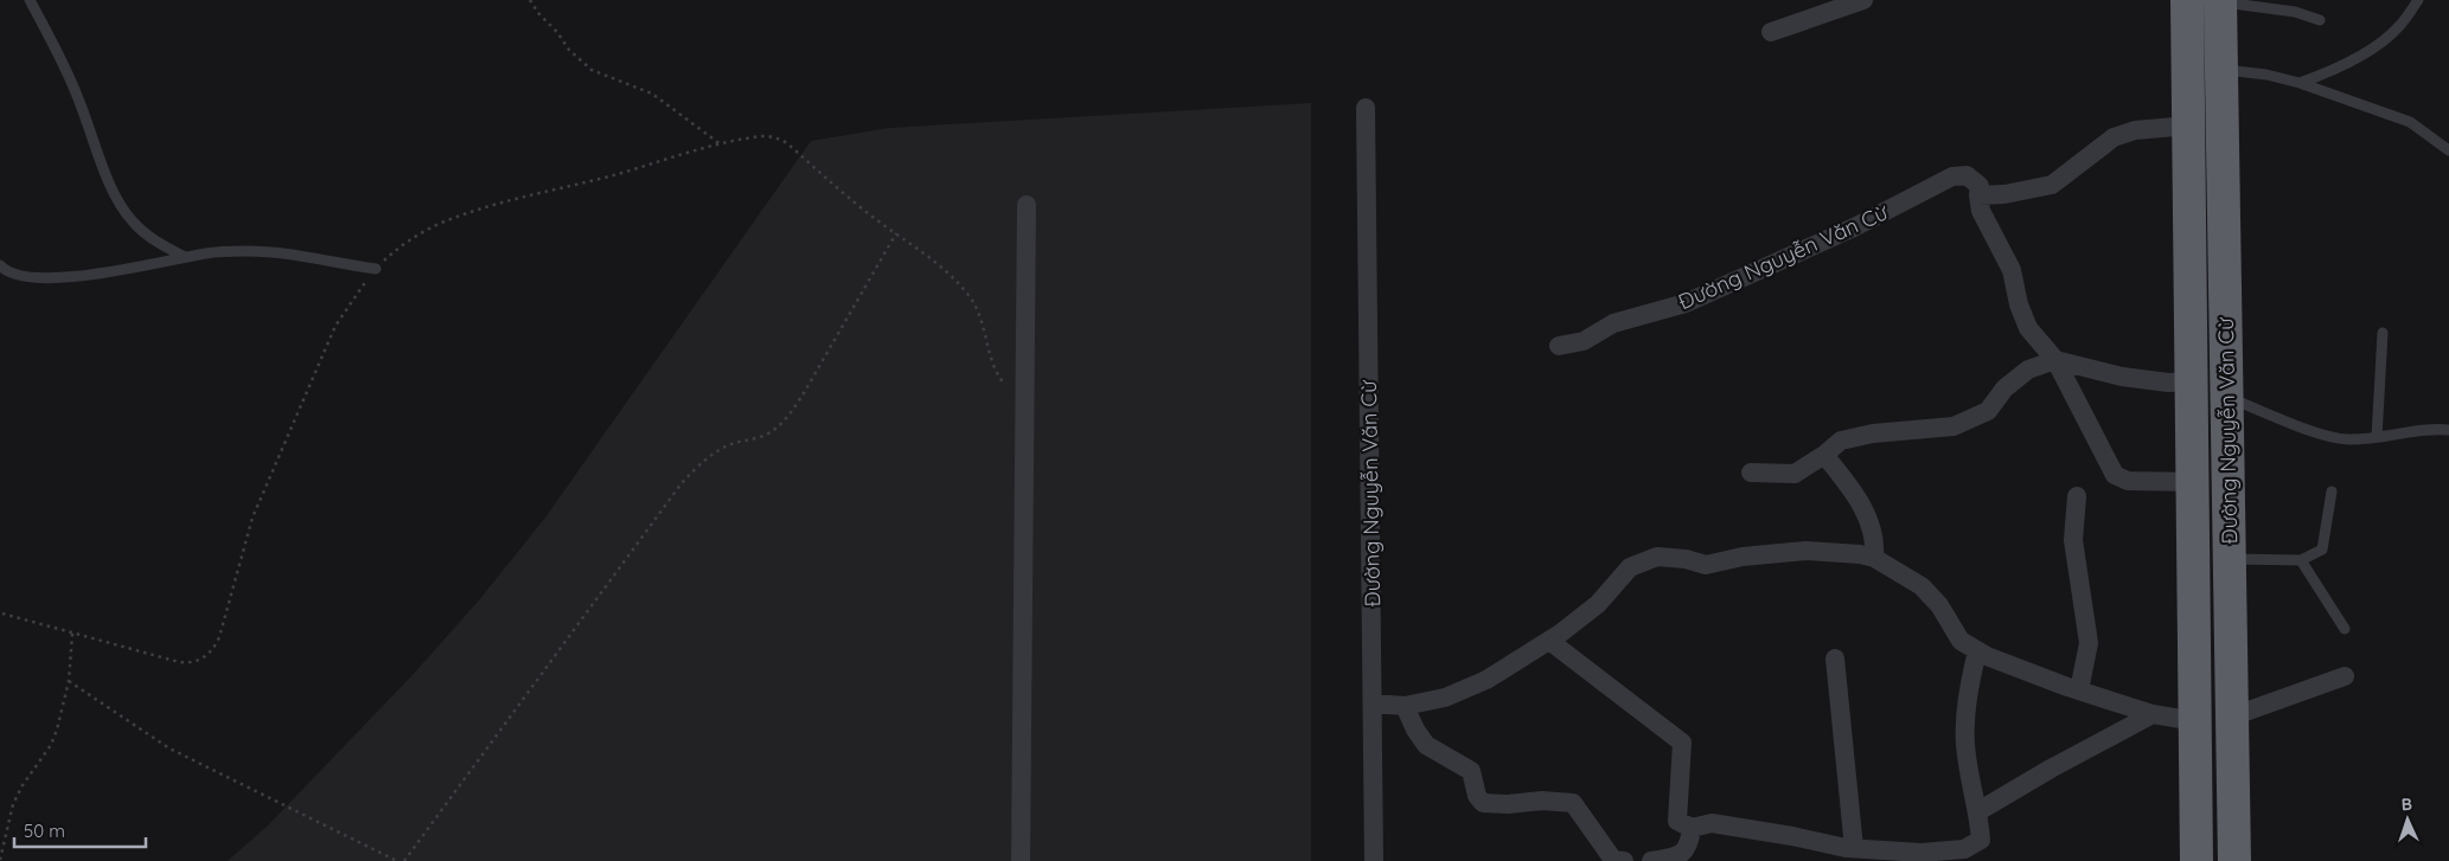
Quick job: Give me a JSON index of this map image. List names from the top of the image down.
{
  "streets": {
    "highway": ["Đường Nguyễn Văn Cừ"]
  },
  "scale_bar": "50 m",
  "north": "top"
}
